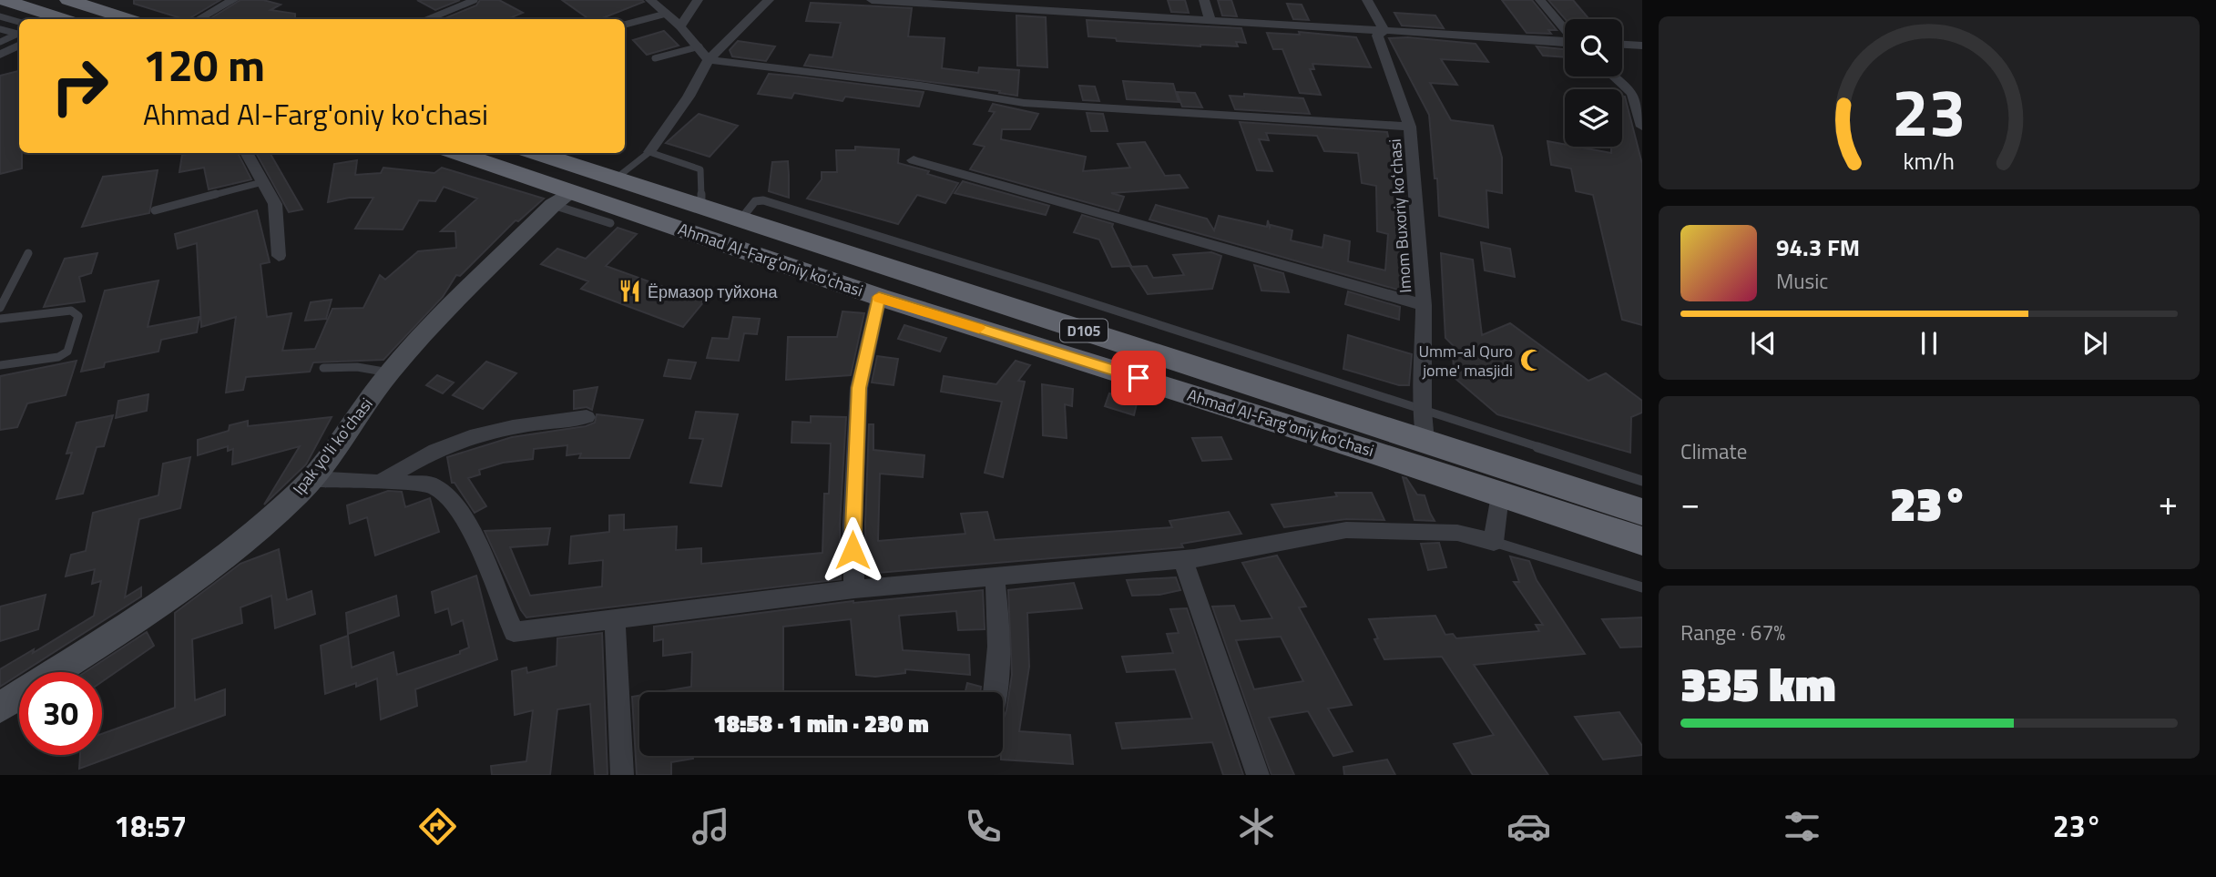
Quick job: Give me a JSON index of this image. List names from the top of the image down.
{
  "streets": {
    "highway": ["Ahmad Al-Farg'oniy ko'chasi", "D105"],
    "main road": ["Ipak yo'li ko'chasi"],
    "street": ["Imom Buxoriy koʻchasi"]
  },
  "crossings": [
    ["Imom Buxoriy koʻchasi", "Ahmad Al-Farg'oniy ko'chasi"],
    ["Ahmad Al-Farg'oniy ko'chasi", "Ipak yo'li ko'chasi"]
  ],
  "places": {
    "restaurant": ["Ёрмазор туйхона"],
    "mosque": ["Umm-al Quro jome' masjidi"]
  },
  "page": {
    "turn": ["120 m", "Ahmad Al-Farg'oniy ko'chasi"],
    "song": ["94.3 FM", "Music"],
    "tile": [
      "Climate",
      ["Range · 67%", "335 km"]
    ],
    "heat": ["−", "23°", "+"],
    "limit": "30",
    "trip": "18:58 · 1 min · 230 m",
    "tabs": ["18:57", "23°"],
    "gauge": ["23", "km/h"]
  }
}
